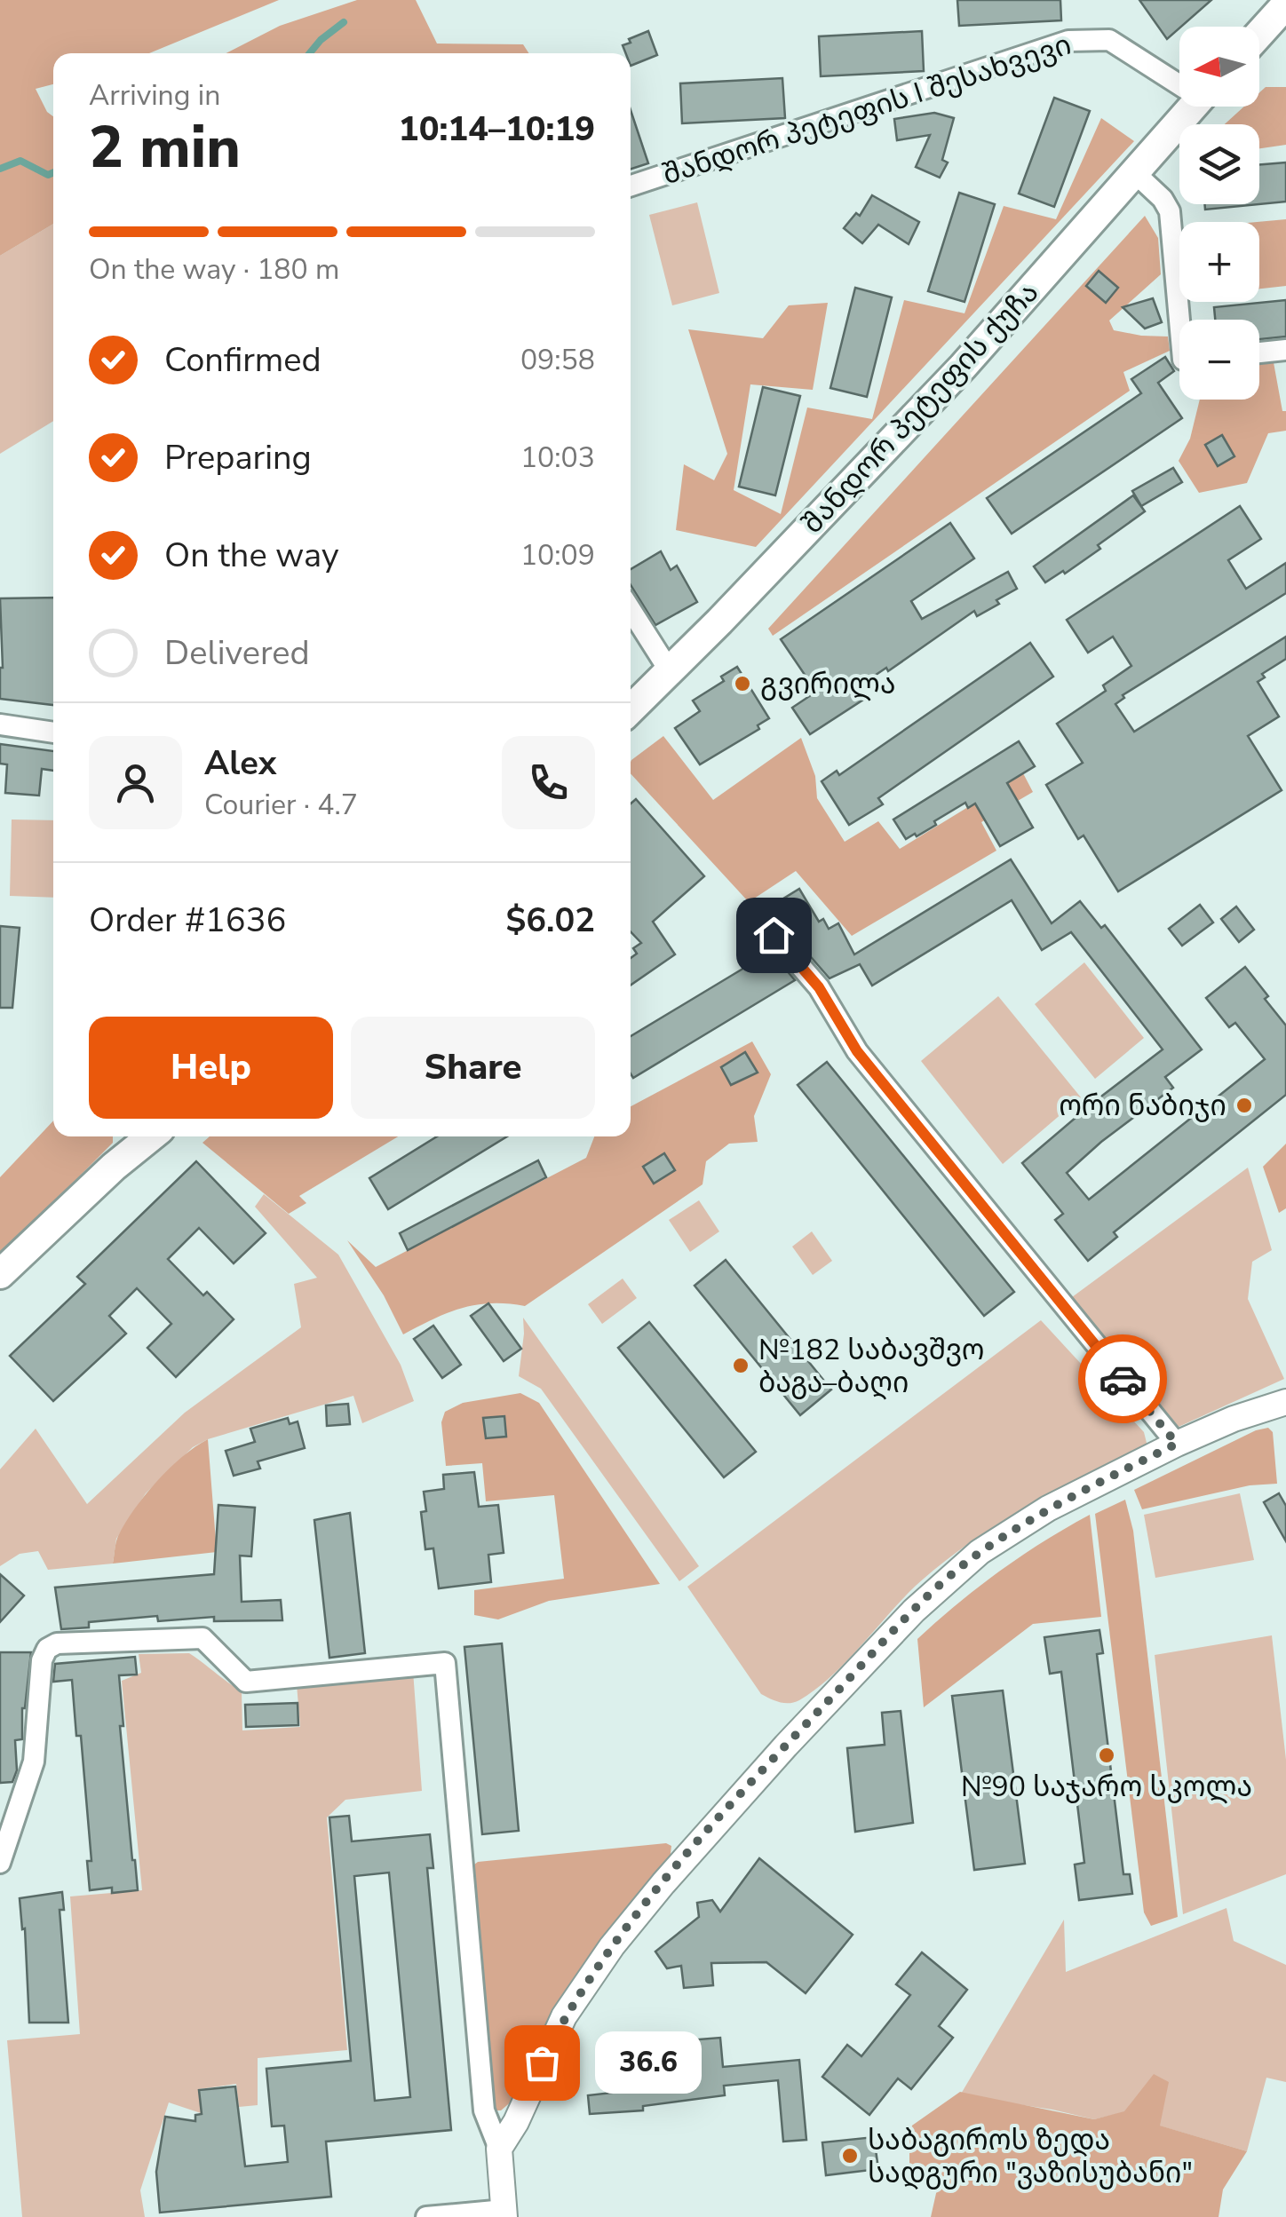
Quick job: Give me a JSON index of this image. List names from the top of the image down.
{
  "streets": {
    "main road": ["შანდორ პეტეფის ქუჩა"],
    "street": ["შანდორ პეტეფის I შესახვევი"]
  },
  "places": [
    "გვირილა",
    "ორი ნაბიჯი",
    "№182 საბავშვო ბაგა–ბაღი",
    "№90 საჯარო სკოლა",
    "36.6",
    "საბაგიროს ზედა სადგური \"ვაზისუბანი\""
  ],
  "north": "left",
  "page": {
    "map_buttons": ["+", "−"],
    "heading": ["2 min", "Arriving in", "10:14–10:19"],
    "panel": [
      "Alex",
      "Courier · 4.7",
      "Order #1636",
      "$6.02"
    ],
    "bar": "On the way · 180 m",
    "list": [
      ["Confirmed", "09:58"],
      ["Preparing", "10:03"],
      ["On the way", "10:09"],
      "Delivered"
    ],
    "buttons": ["Help", "Share"],
    "bubble": "36.6"
  }
}
